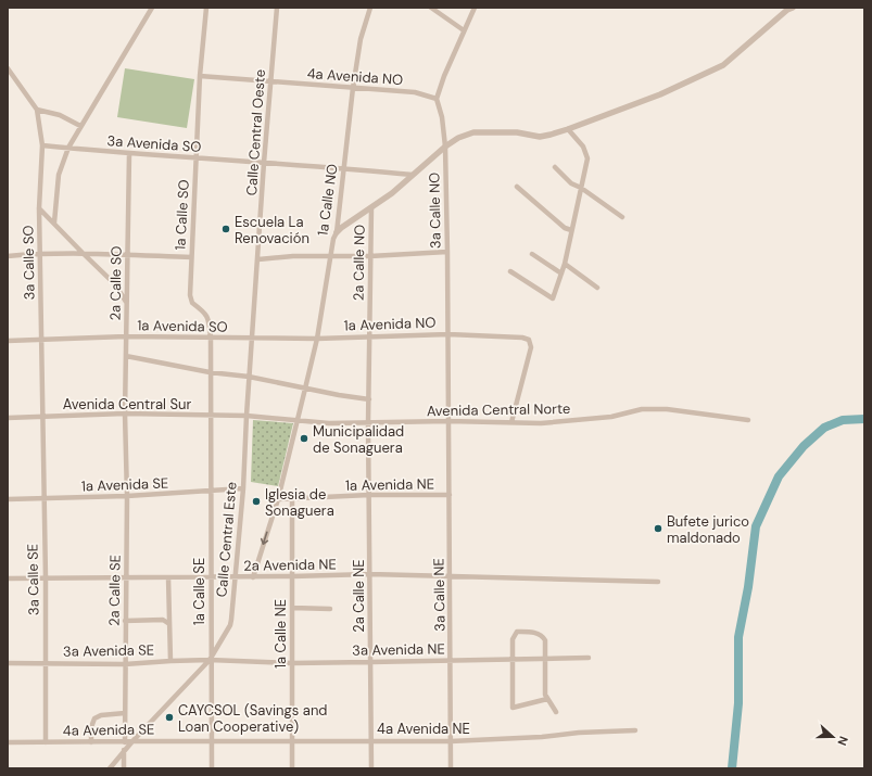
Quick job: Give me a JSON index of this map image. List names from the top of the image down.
{
  "streets": {
    "street": [
      "4a Avenida NO",
      "Calle Central Oeste",
      "3a Avenida SO",
      "1a Calle NO",
      "3a Calle NO",
      "1a Calle SO",
      "3a Calle SO",
      "2a Calle NO",
      "2a Calle SO",
      "1a Avenida NO",
      "1a Avenida SO",
      "Avenida Central Sur",
      "Avenida Central Norte",
      "1a Avenida SE",
      "1a Avenida NE",
      "Calle Central Este",
      "2a Avenida NE",
      "3a Calle SE",
      "2a Calle SE",
      "1a Calle SE",
      "3a Calle NE",
      "2a Calle NE",
      "1a Calle NE",
      "3a Avenida NE",
      "3a Avenida SE",
      "4a Avenida NE",
      "4a Avenida SE"
    ]
  },
  "crossings": [
    ["4a Avenida NO", "Calle Central Oeste"],
    ["4a Avenida NO", "1a Calle NO"],
    ["4a Avenida NO", "3a Calle NO"],
    ["4a Avenida NO", "1a Calle SO"],
    ["Calle Central Oeste", "3a Avenida SO"],
    ["Calle Central Oeste", "1a Avenida NO"],
    ["Calle Central Oeste", "1a Avenida SO"],
    ["Calle Central Oeste", "Avenida Central Sur"],
    ["Calle Central Oeste", "Avenida Central Norte"],
    ["Calle Central Oeste", "Calle Central Este"],
    ["3a Avenida SO", "1a Calle NO"],
    ["3a Avenida SO", "1a Calle SO"],
    ["3a Avenida SO", "3a Calle SO"],
    ["3a Avenida SO", "2a Calle SO"],
    ["1a Calle NO", "1a Avenida NO"],
    ["1a Calle NO", "Avenida Central Norte"],
    ["3a Calle NO", "1a Avenida NO"],
    ["3a Calle NO", "Avenida Central Norte"],
    ["3a Calle NO", "3a Calle NE"],
    ["1a Calle SO", "1a Avenida SO"],
    ["1a Calle SO", "Avenida Central Sur"],
    ["1a Calle SO", "1a Calle SE"],
    ["3a Calle SO", "1a Avenida SO"],
    ["3a Calle SO", "Avenida Central Sur"],
    ["3a Calle SO", "3a Calle SE"],
    ["2a Calle NO", "1a Avenida NO"],
    ["2a Calle NO", "Avenida Central Norte"],
    ["2a Calle NO", "2a Calle NE"],
    ["2a Calle SO", "1a Avenida SO"],
    ["2a Calle SO", "Avenida Central Sur"],
    ["2a Calle SO", "2a Calle SE"],
    ["1a Avenida NO", "1a Avenida SO"],
    ["1a Avenida NO", "Avenida Central Norte"],
    ["Avenida Central Sur", "Avenida Central Norte"],
    ["Avenida Central Sur", "Calle Central Este"],
    ["Avenida Central Sur", "3a Calle SE"],
    ["Avenida Central Sur", "2a Calle SE"],
    ["Avenida Central Sur", "1a Calle SE"],
    ["Avenida Central Norte", "Calle Central Este"],
    ["Avenida Central Norte", "3a Calle NE"],
    ["Avenida Central Norte", "2a Calle NE"],
    ["1a Avenida SE", "Calle Central Este"],
    ["1a Avenida SE", "3a Calle SE"],
    ["1a Avenida SE", "2a Calle SE"],
    ["1a Avenida SE", "1a Calle SE"],
    ["1a Avenida NE", "3a Calle NE"],
    ["1a Avenida NE", "2a Calle NE"],
    ["1a Avenida NE", "1a Calle NE"],
    ["Calle Central Este", "2a Avenida NE"],
    ["Calle Central Este", "1a Calle SE"],
    ["Calle Central Este", "3a Avenida NE"],
    ["Calle Central Este", "3a Avenida SE"],
    ["2a Avenida NE", "3a Calle SE"],
    ["2a Avenida NE", "2a Calle SE"],
    ["2a Avenida NE", "1a Calle SE"],
    ["2a Avenida NE", "3a Calle NE"],
    ["2a Avenida NE", "2a Calle NE"],
    ["2a Avenida NE", "1a Calle NE"],
    ["3a Calle SE", "3a Avenida SE"],
    ["3a Calle SE", "4a Avenida SE"],
    ["2a Calle SE", "3a Avenida SE"],
    ["2a Calle SE", "4a Avenida SE"],
    ["1a Calle SE", "3a Avenida NE"],
    ["1a Calle SE", "3a Avenida SE"],
    ["1a Calle SE", "4a Avenida NE"],
    ["1a Calle SE", "4a Avenida SE"],
    ["3a Calle NE", "3a Avenida NE"],
    ["3a Calle NE", "4a Avenida NE"],
    ["2a Calle NE", "3a Avenida NE"],
    ["2a Calle NE", "4a Avenida NE"],
    ["1a Calle NE", "3a Avenida NE"],
    ["1a Calle NE", "4a Avenida NE"],
    ["3a Avenida NE", "3a Avenida SE"],
    ["4a Avenida NE", "4a Avenida SE"]
  ],
  "places": [
    "Escuela La Renovación",
    "Municipalidad de Sonaguera",
    "Iglesia de Sonaguera",
    "Bufete jurico maldonado",
    "CAYCSOL (Savings and Loan Cooperative)"
  ],
  "north": "right"
}
